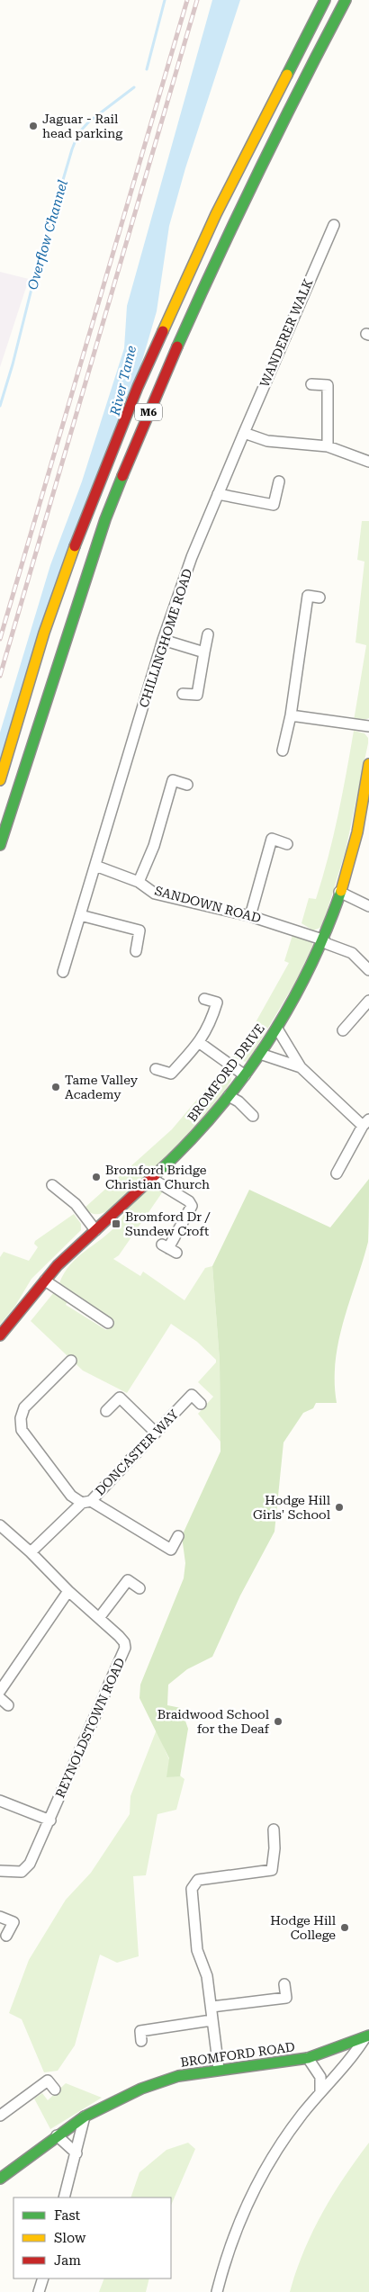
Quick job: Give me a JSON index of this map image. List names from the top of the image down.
{
  "streets": {
    "main road": ["M6", "BROMFORD DRIVE", "BROMFORD ROAD"],
    "street": [
      "WANDERER WALK",
      "CHILLINGHOME ROAD",
      "SANDOWN ROAD",
      "DONCASTER WAY",
      "REYNOLDSTOWN ROAD"
    ]
  },
  "crossings": [
    ["WANDERER WALK", "CHILLINGHOME ROAD"],
    ["CHILLINGHOME ROAD", "SANDOWN ROAD"],
    ["SANDOWN ROAD", "BROMFORD DRIVE"],
    ["DONCASTER WAY", "REYNOLDSTOWN ROAD"]
  ],
  "water": ["Overflow Channel", "River Tame"],
  "places": {
    "other": [
      "Jaguar - Rail head parking",
      "Tame Valley Academy",
      "Bromford Bridge Christian Church",
      "Hodge Hill Girls' School",
      "Braidwood School for the Deaf",
      "Hodge Hill College"
    ],
    "transit": ["Bromford Dr / Sundew Croft"]
  },
  "legend": ["Fast", "Slow", "Jam"]
}
